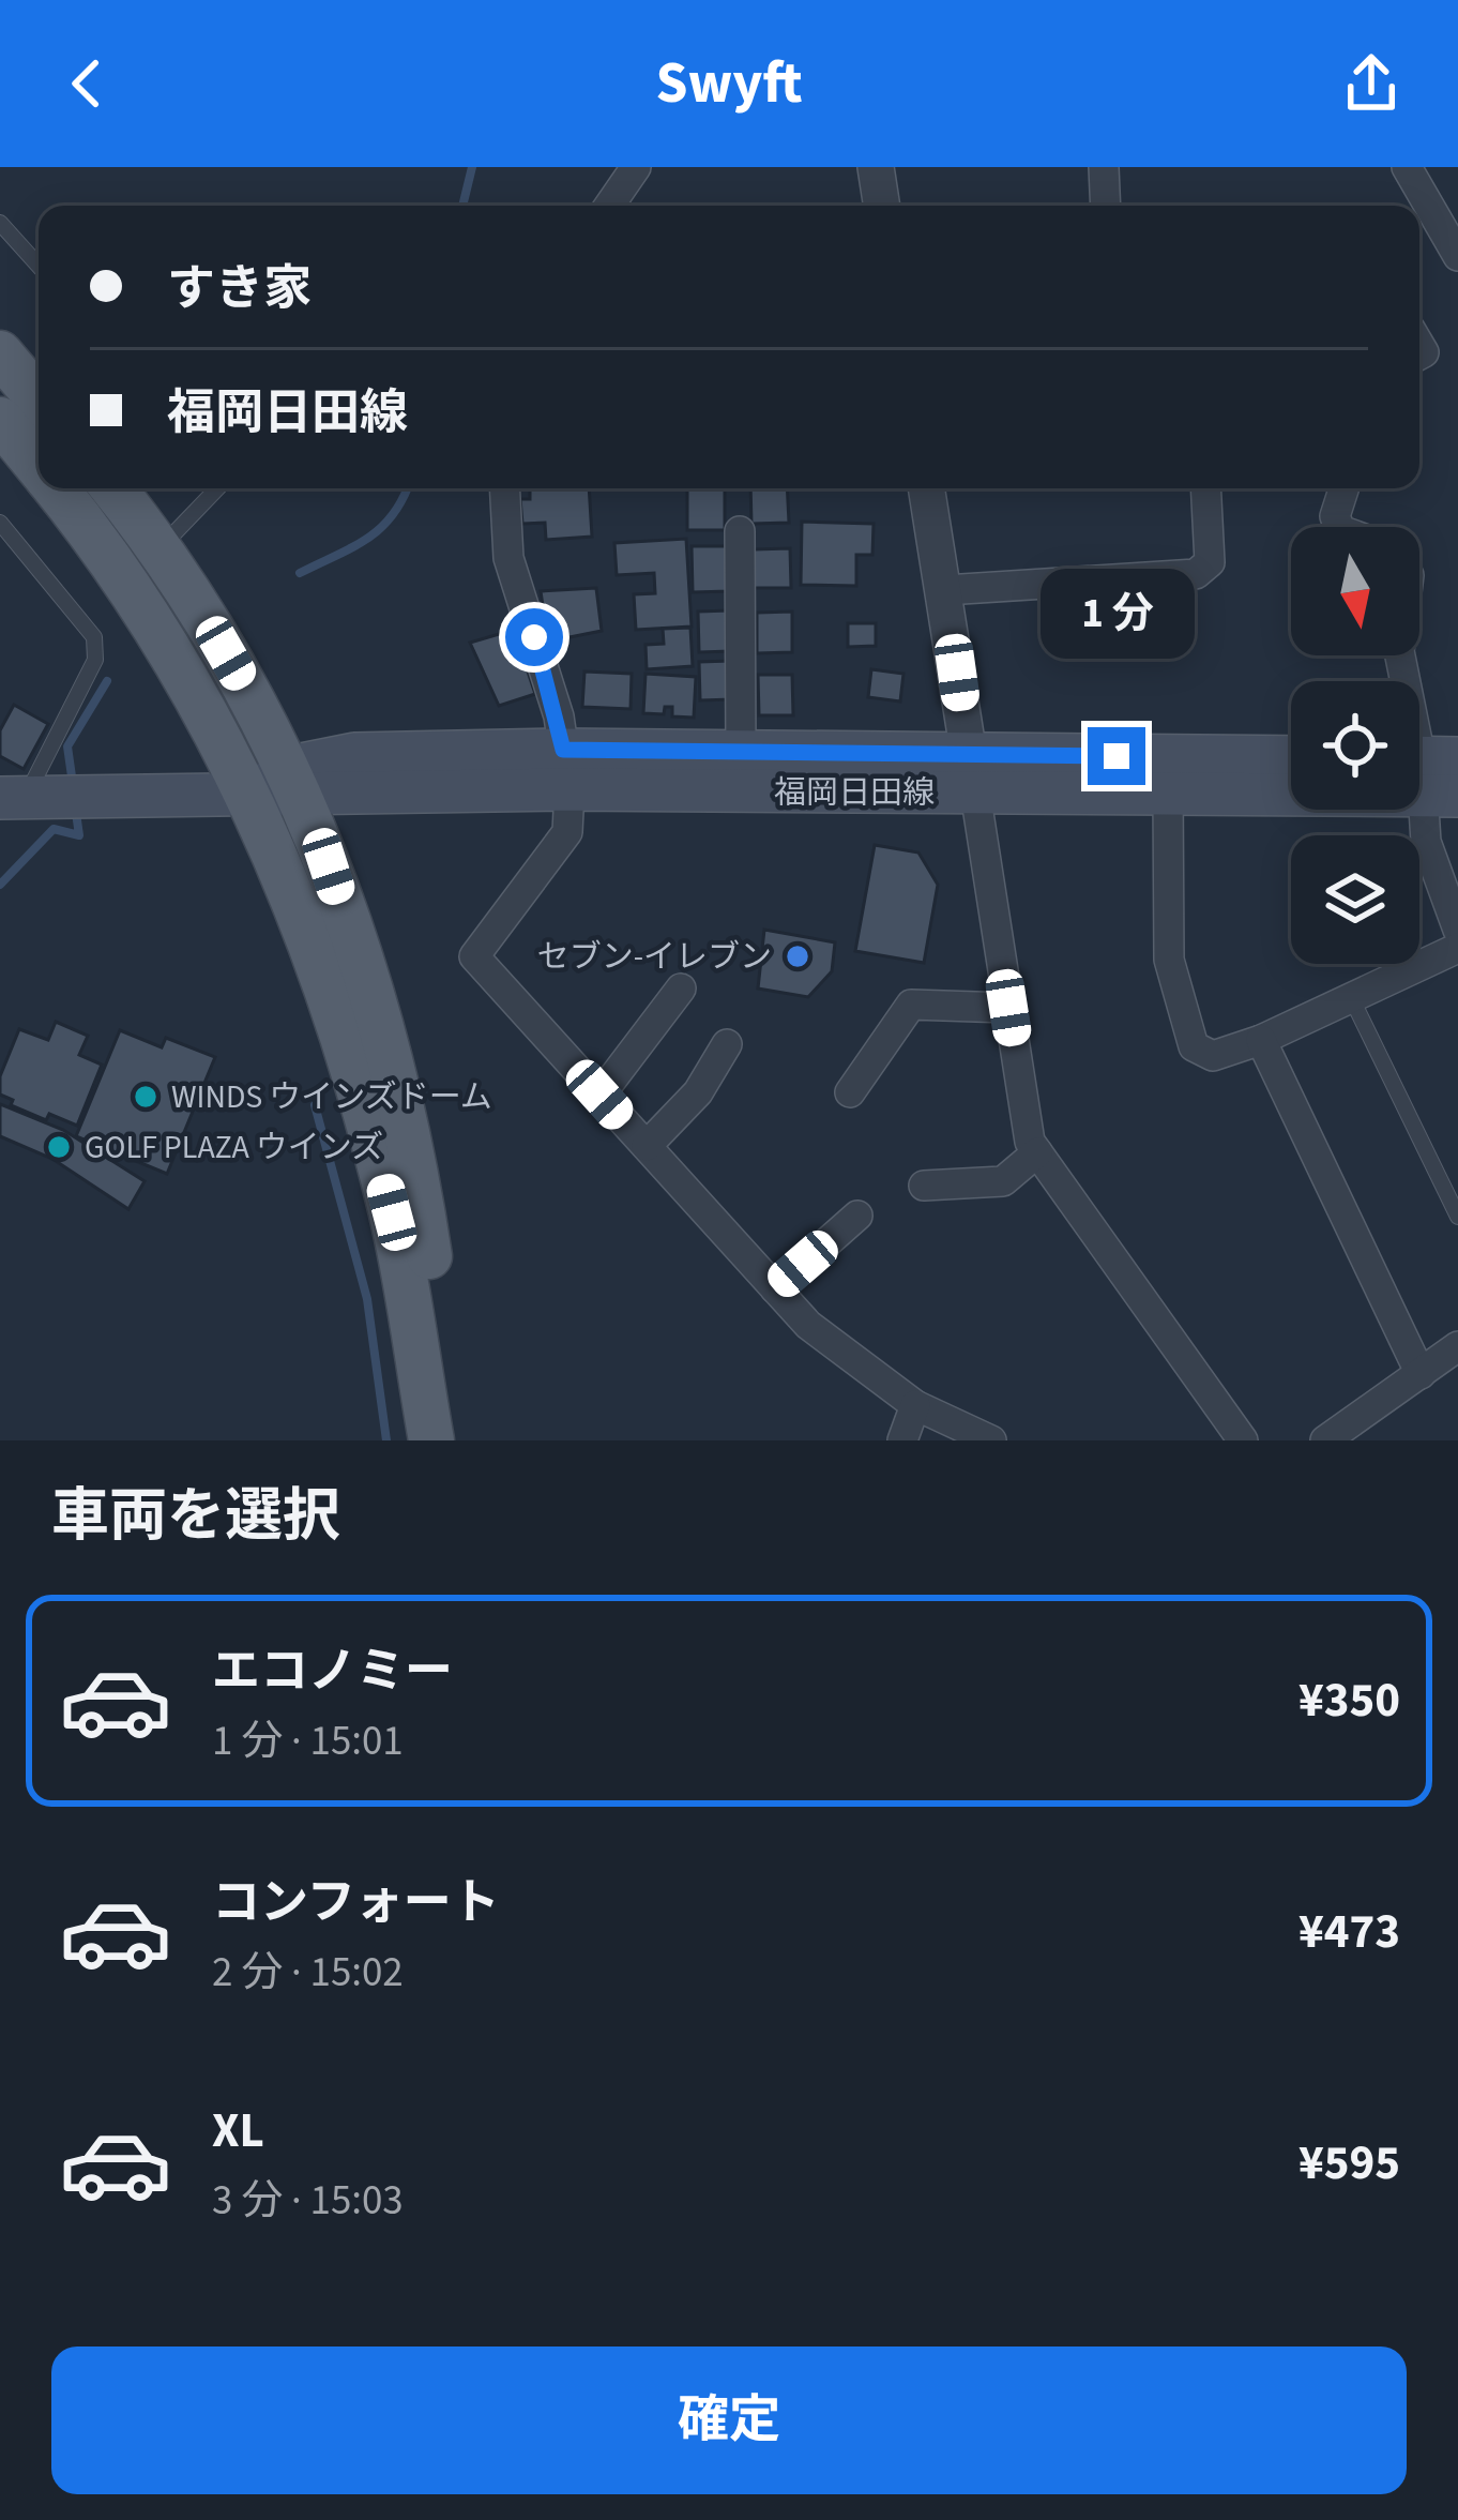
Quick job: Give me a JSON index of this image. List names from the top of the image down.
{
  "streets": {
    "main road": ["福岡日田線"]
  },
  "places": ["セブン-イレブン", "WINDS ウインズドーム", "GOLF PLAZA ウインズ"],
  "north": "bottom",
  "page": {
    "header": "Swyft",
    "banner": ["すき家", "福岡日田線"],
    "bubble": "1 分",
    "heading": "車両を選択",
    "list": [
      {
        "name": "エコノミー",
        "note": "1 分 · 15:01",
        "value": "¥350"
      },
      {
        "name": "コンフォート",
        "note": "2 分 · 15:02",
        "value": "¥473"
      },
      {
        "name": "XL",
        "note": "3 分 · 15:03",
        "value": "¥595"
      }
    ],
    "buttons": "確定"
  }
}
